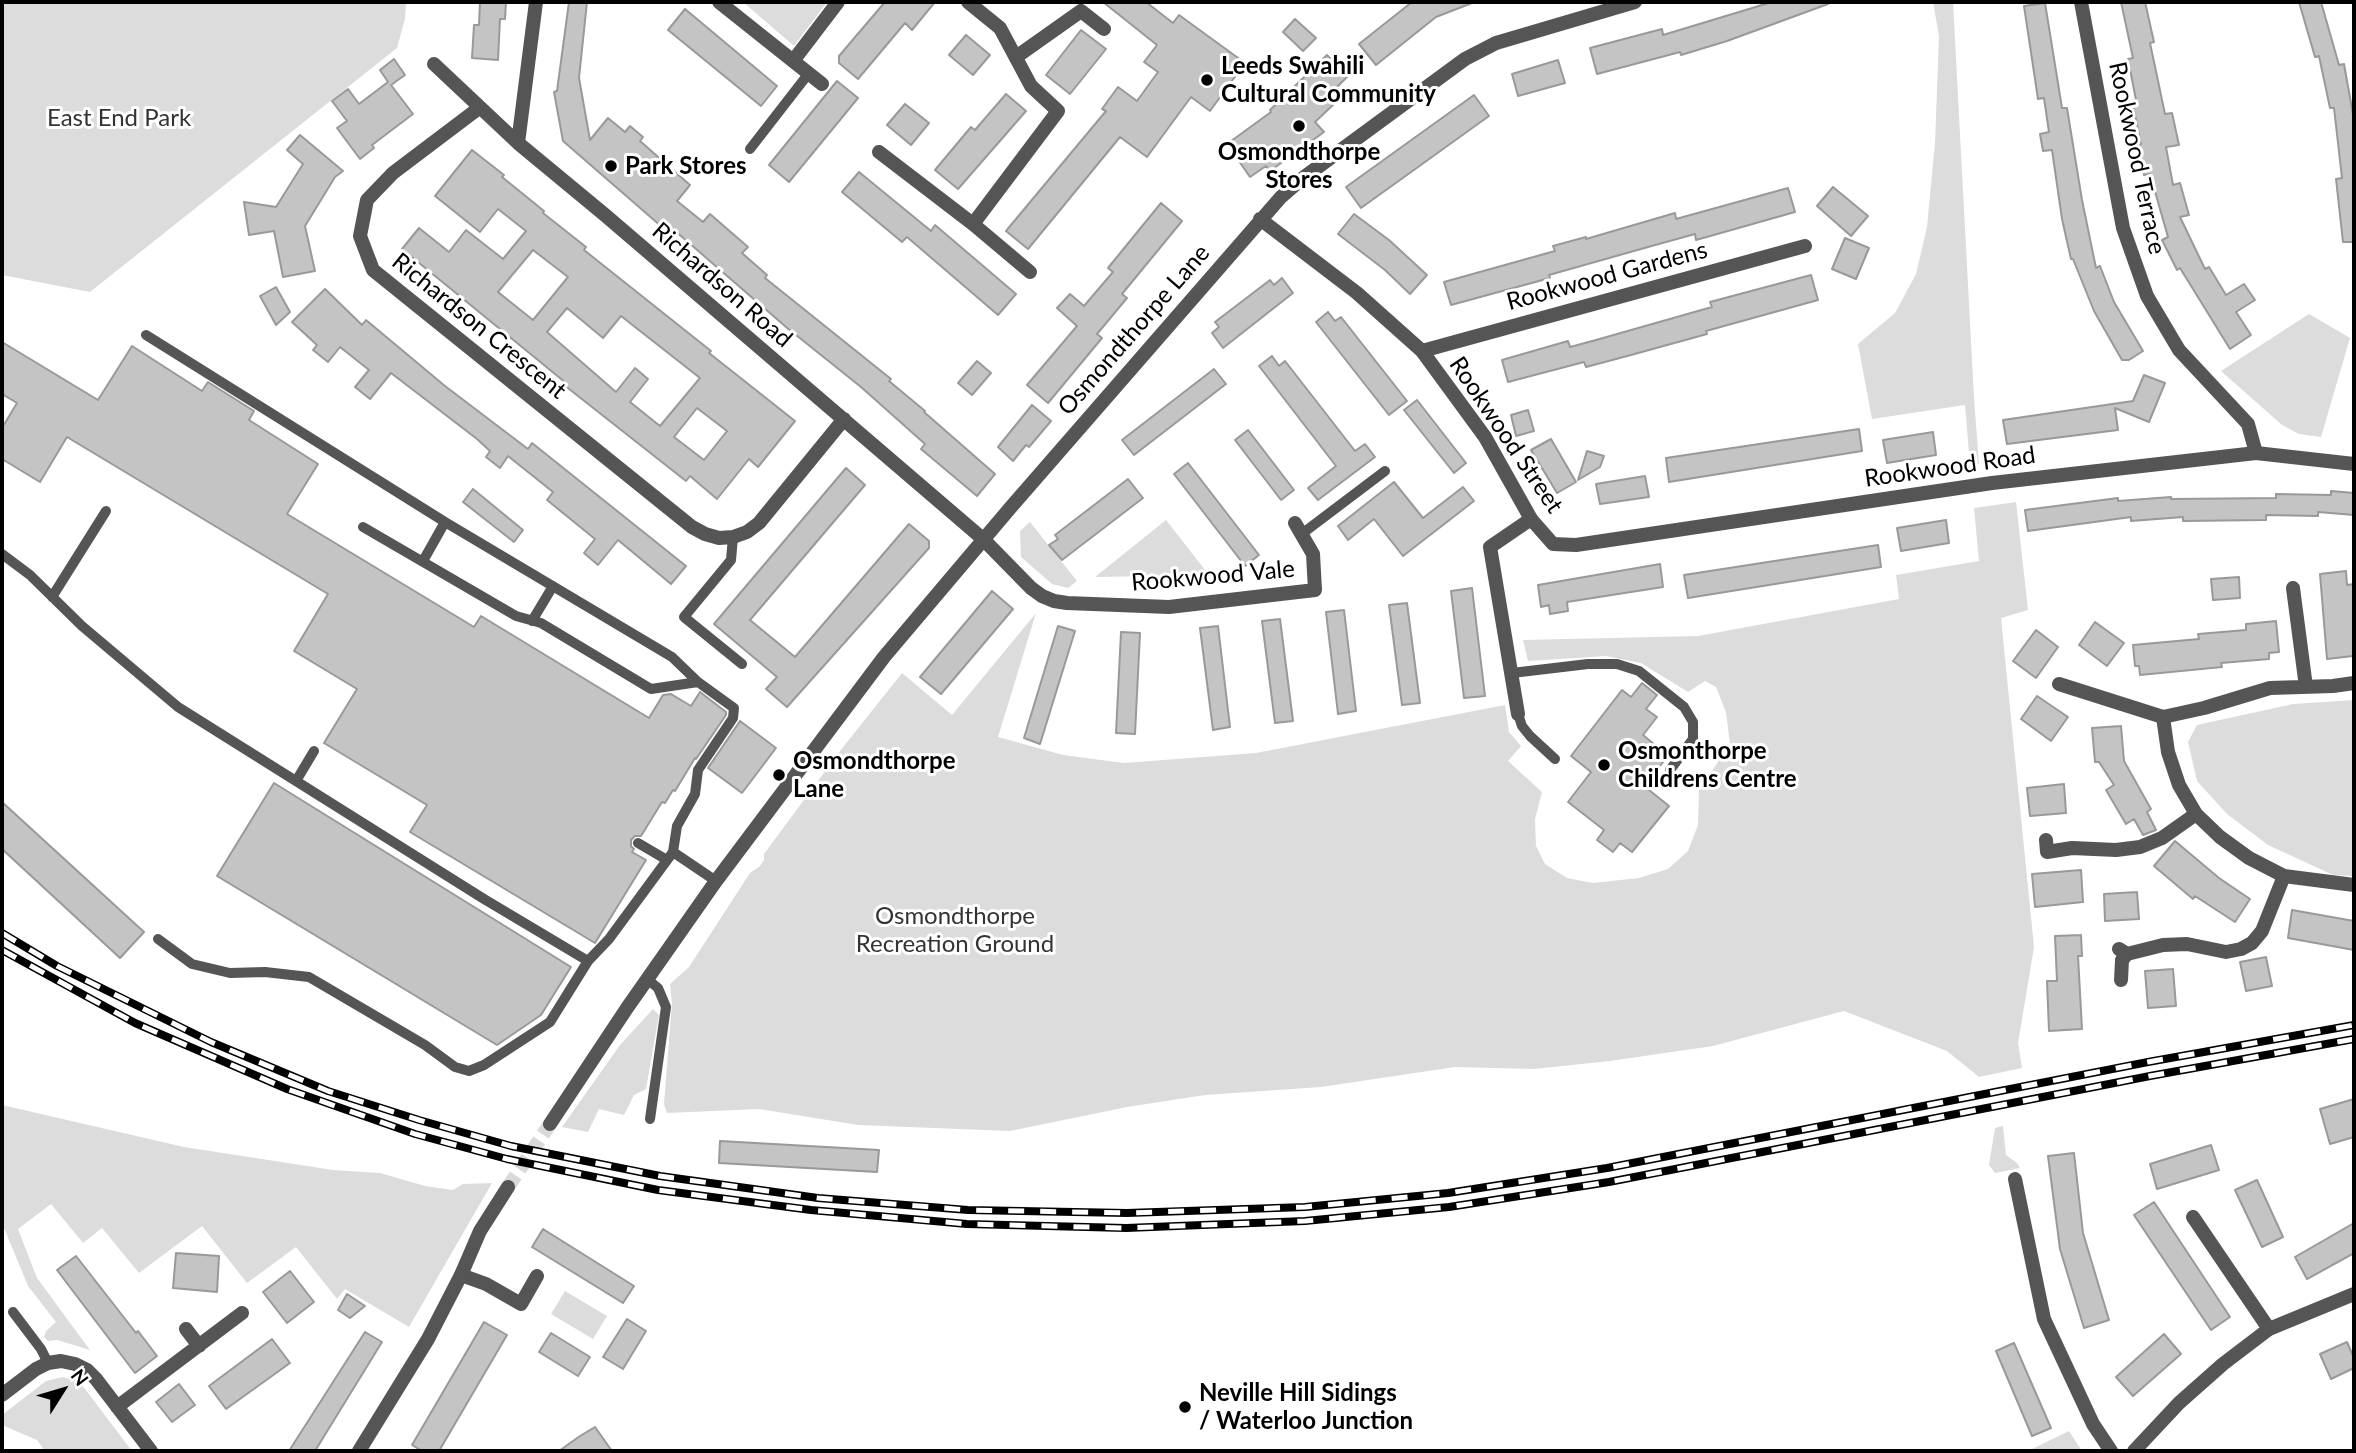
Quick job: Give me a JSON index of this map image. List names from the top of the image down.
{
  "streets": {
    "street": [
      "Rookwood Terrace",
      "Rookwood Gardens",
      "Richardson Road",
      "Richardson Crescent",
      "Osmondthorpe Lane",
      "Rookwood Street",
      "Rookwood Road",
      "Rookwood Vale"
    ]
  },
  "crossings": [
    ["Rookwood Terrace", "Rookwood Road"],
    ["Rookwood Gardens", "Rookwood Street"],
    ["Richardson Road", "Richardson Crescent"],
    ["Richardson Road", "Osmondthorpe Lane"],
    ["Richardson Road", "Rookwood Vale"],
    ["Osmondthorpe Lane", "Rookwood Street"],
    ["Osmondthorpe Lane", "Rookwood Vale"],
    ["Rookwood Street", "Rookwood Road"]
  ],
  "parks": ["East End Park", "Osmondthorpe Recreation Ground"],
  "places": [
    "Leeds Swahili Cultural Community",
    "Osmondthorpe Stores",
    "Park Stores",
    "Osmonthorpe Childrens Centre",
    "Osmondthorpe Lane",
    "Neville Hill Sidings / Waterloo Junction"
  ],
  "north": "top right"
}
